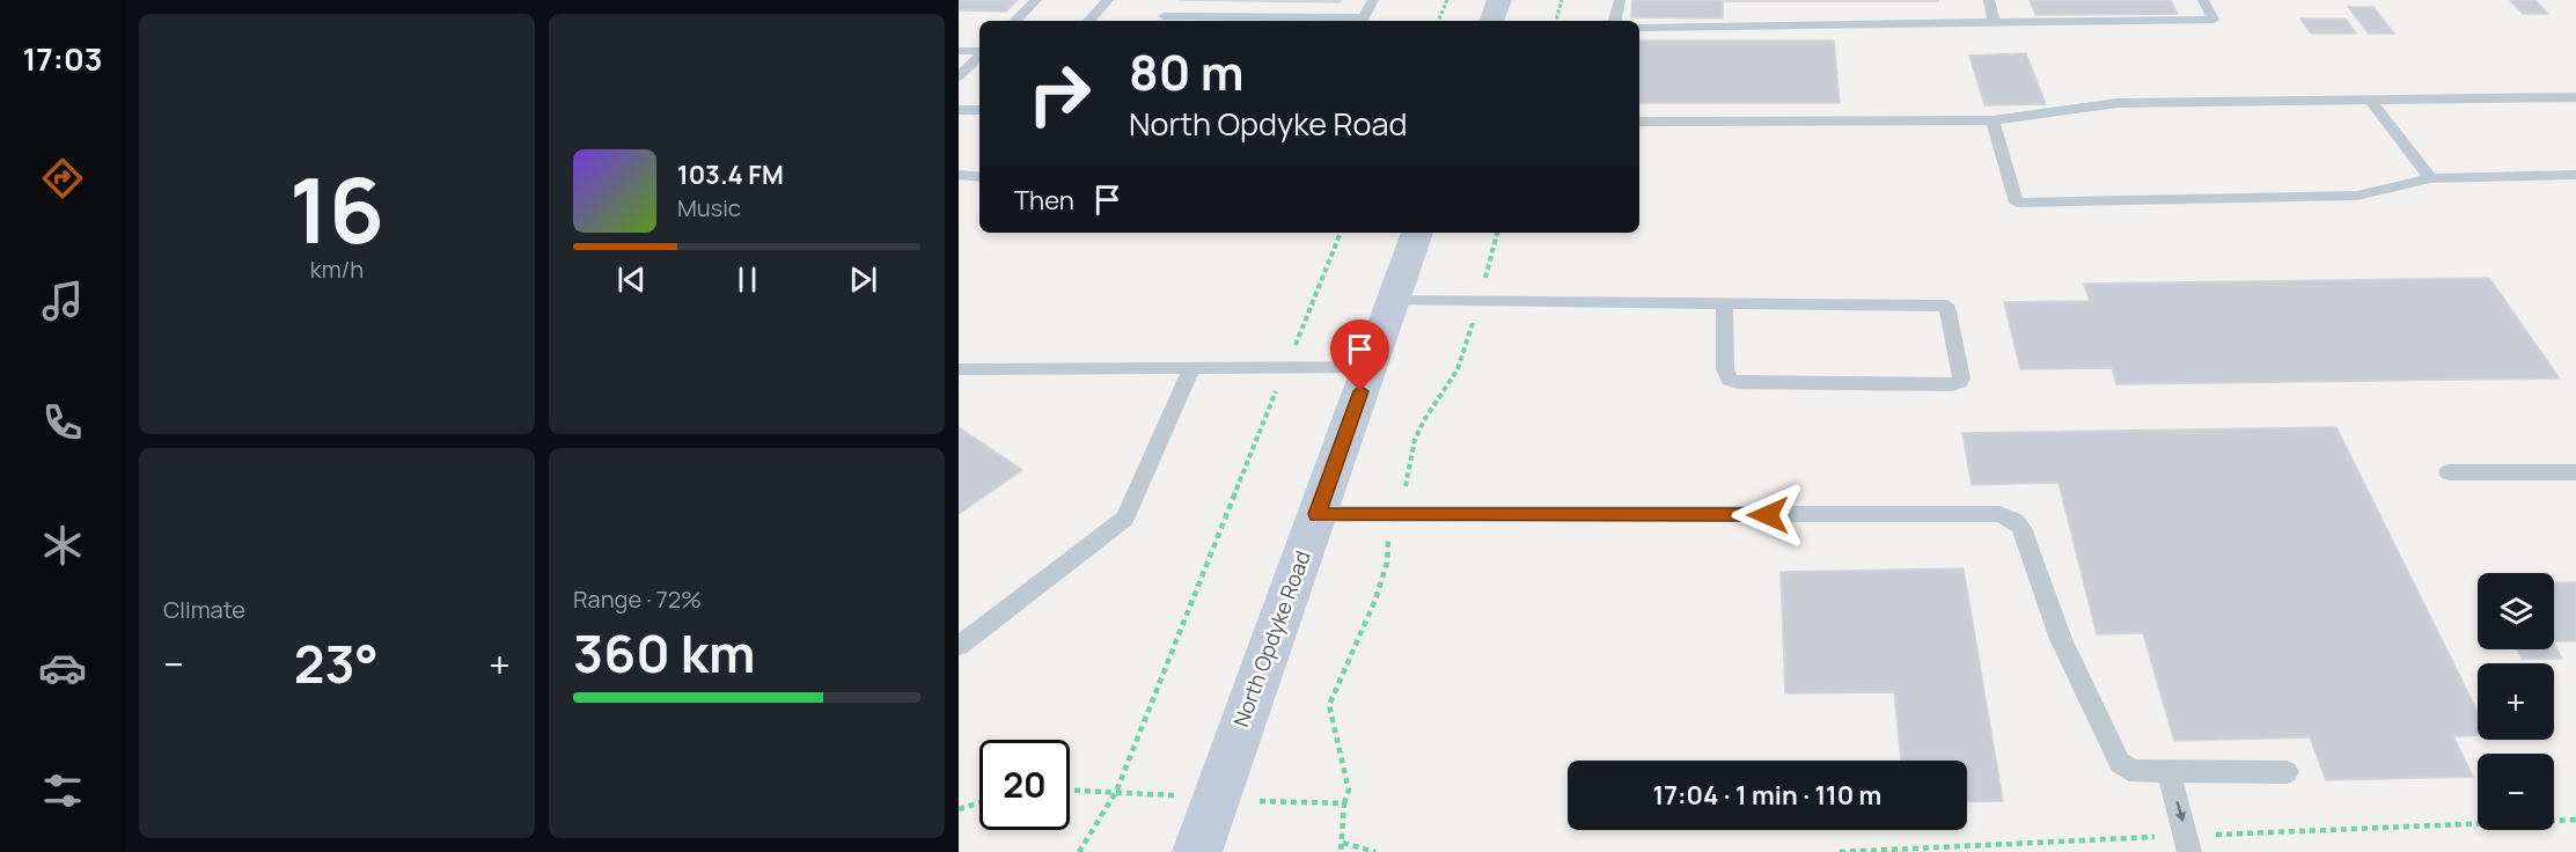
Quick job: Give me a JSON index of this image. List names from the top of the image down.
{
  "streets": {
    "main road": ["North Opdyke Road"]
  },
  "page": {
    "tabs": "17:03",
    "tile": [
      ["16", "km/h"],
      "Climate",
      ["Range · 72%", "360 km"]
    ],
    "turn": ["80 m", "North Opdyke Road"],
    "song": ["103.4 FM", "Music"],
    "then": "Then",
    "map_buttons": ["+", "−"],
    "heat": ["−", "23°", "+"],
    "limit": "20",
    "trip": "17:04 · 1 min · 110 m"
  }
}
